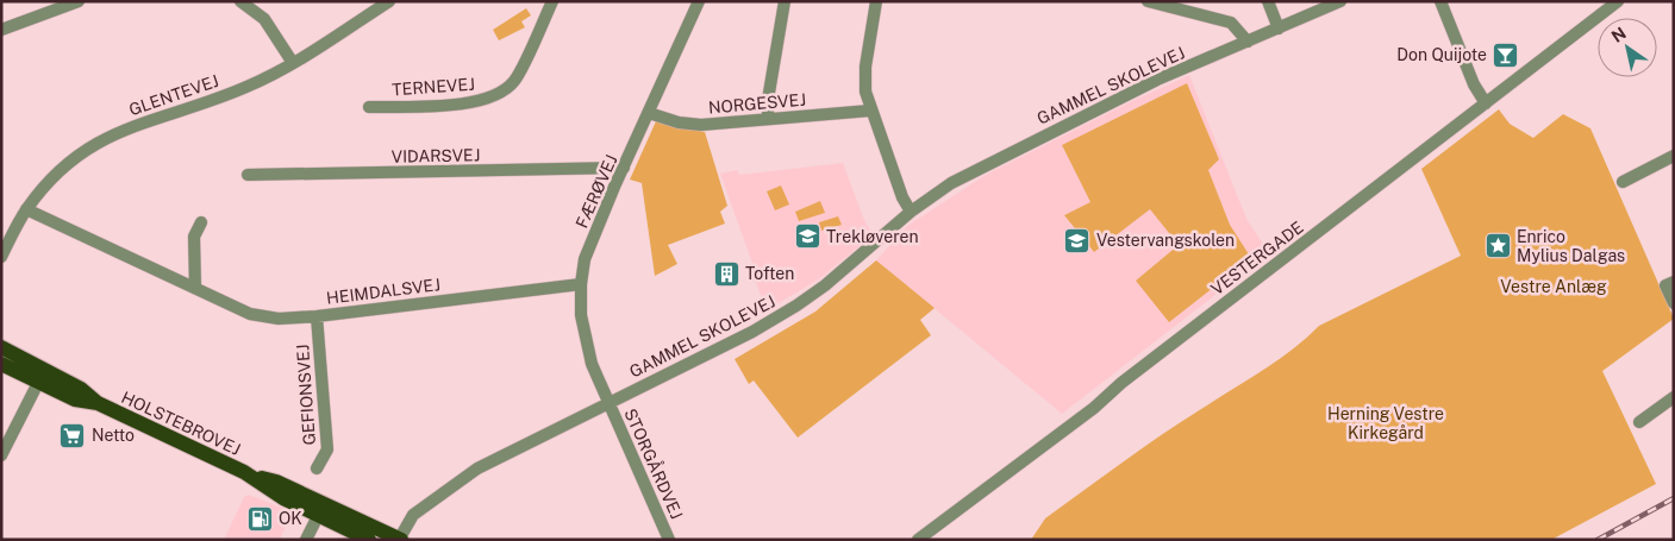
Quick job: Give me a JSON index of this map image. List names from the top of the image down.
{
  "streets": {
    "main road": ["HOLSTEBROVEJ"],
    "street": [
      "GAMMEL SKOLEVEJ",
      "TERNEVEJ",
      "GLENTEVEJ",
      "NORGESVEJ",
      "VIDARSVEJ",
      "FÆRØVEJ",
      "VESTERGADE",
      "HEIMDALSVEJ",
      "GEFIONSVEJ",
      "STORGÅRDVEJ"
    ]
  },
  "crossings": [
    ["GAMMEL SKOLEVEJ", "FÆRØVEJ"],
    ["GAMMEL SKOLEVEJ", "HOLSTEBROVEJ"],
    ["GAMMEL SKOLEVEJ", "STORGÅRDVEJ"],
    ["GLENTEVEJ", "HEIMDALSVEJ"],
    ["NORGESVEJ", "FÆRØVEJ"],
    ["VIDARSVEJ", "FÆRØVEJ"],
    ["FÆRØVEJ", "HEIMDALSVEJ"],
    ["FÆRØVEJ", "STORGÅRDVEJ"],
    ["HEIMDALSVEJ", "GEFIONSVEJ"]
  ],
  "parks": ["Vestre Anlæg", "Herning Vestre Kirkegård"],
  "places": {
    "bar": ["Don Quijote"],
    "school or university": ["Trekløveren", "Vestervangskolen"],
    "place": ["Enrico Mylius Dalgas"],
    "building": ["Toften"],
    "supermarket": ["Netto"],
    "fuel station": ["OK"]
  },
  "north": "top left"
}
